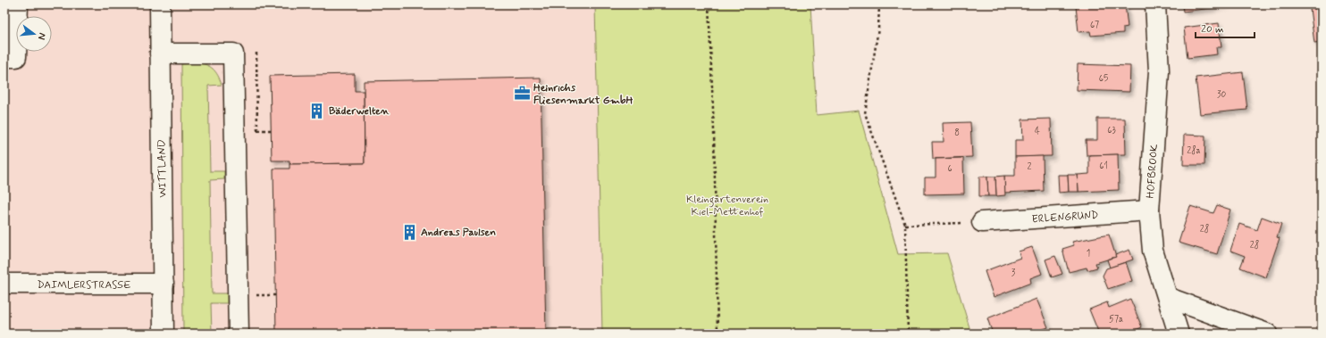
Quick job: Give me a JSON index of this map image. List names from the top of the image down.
{
  "streets": {
    "street": [
      "WITTLAND",
      "HOFBROOK",
      "ERLENGRUND",
      "DAIMLERSTRASSE"
    ]
  },
  "crossings": [
    ["WITTLAND", "DAIMLERSTRASSE"],
    ["HOFBROOK", "ERLENGRUND"]
  ],
  "parks": ["Kleingartenverein Kiel-Mettenhof"],
  "places": {
    "office": ["Heinrichs Fliesenmarkt GmbH"],
    "building": ["Bäderwelten", "Andreas Paulsen"]
  },
  "house_numbers": [
    "67",
    "65",
    "30",
    "63",
    "4",
    "8",
    "28a",
    "61",
    "2",
    "6",
    "28",
    "28",
    "1",
    "3",
    "57a"
  ],
  "scale_bar": "20 m",
  "north": "right"
}
